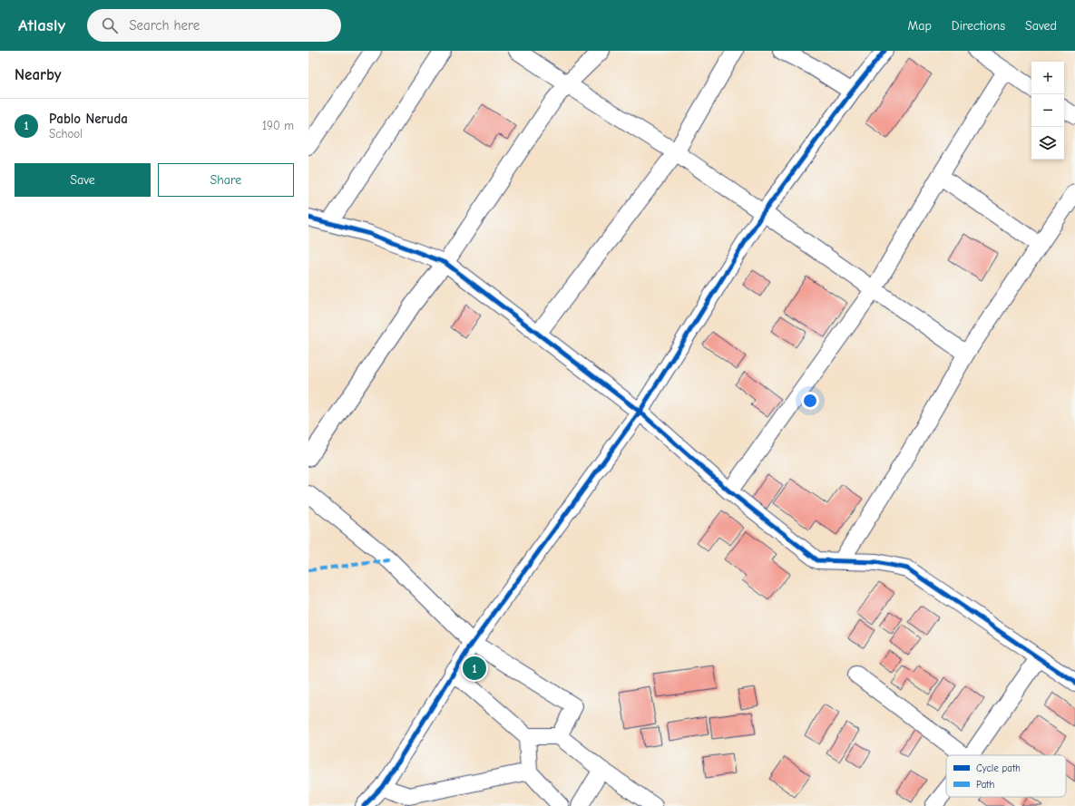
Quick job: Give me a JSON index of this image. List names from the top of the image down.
{
  "legend": ["Cycle path", "Path"],
  "page": {
    "header": "Atlasly",
    "search": "Search here",
    "nav": ["Map", "Directions", "Saved"],
    "heading": "Nearby",
    "map_buttons": ["+", "−"],
    "list": [
      {
        "mark": "1",
        "name": "Pablo Neruda",
        "note": "School",
        "value": "190 m"
      }
    ],
    "buttons": ["Save", "Share"],
    "pins": "1"
  }
}
